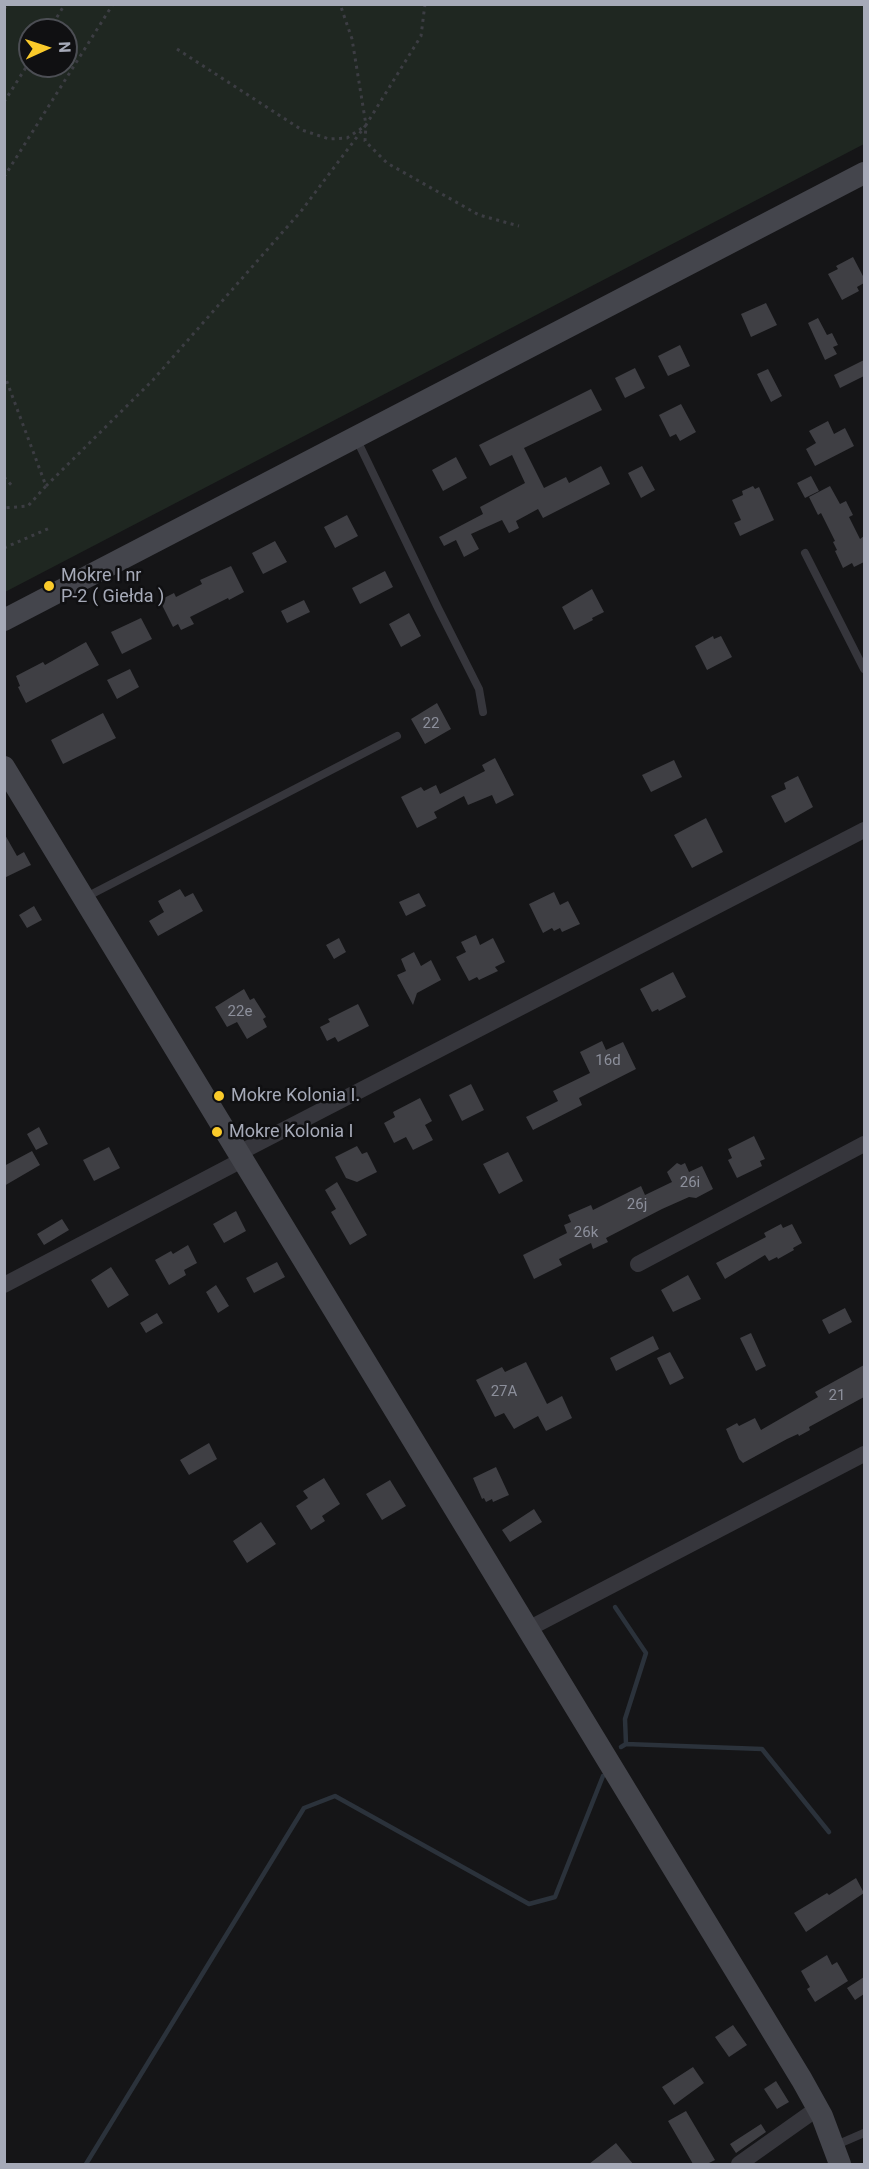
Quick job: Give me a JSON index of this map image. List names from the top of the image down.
{
  "places": ["Mokre I nr P-2 ( Giełda )", "Mokre Kolonia I.", "Mokre Kolonia I"],
  "house_numbers": [
    "22",
    "22e",
    "16d",
    "26i",
    "26j",
    "26k",
    "27A",
    "21"
  ],
  "north": "right"
}
